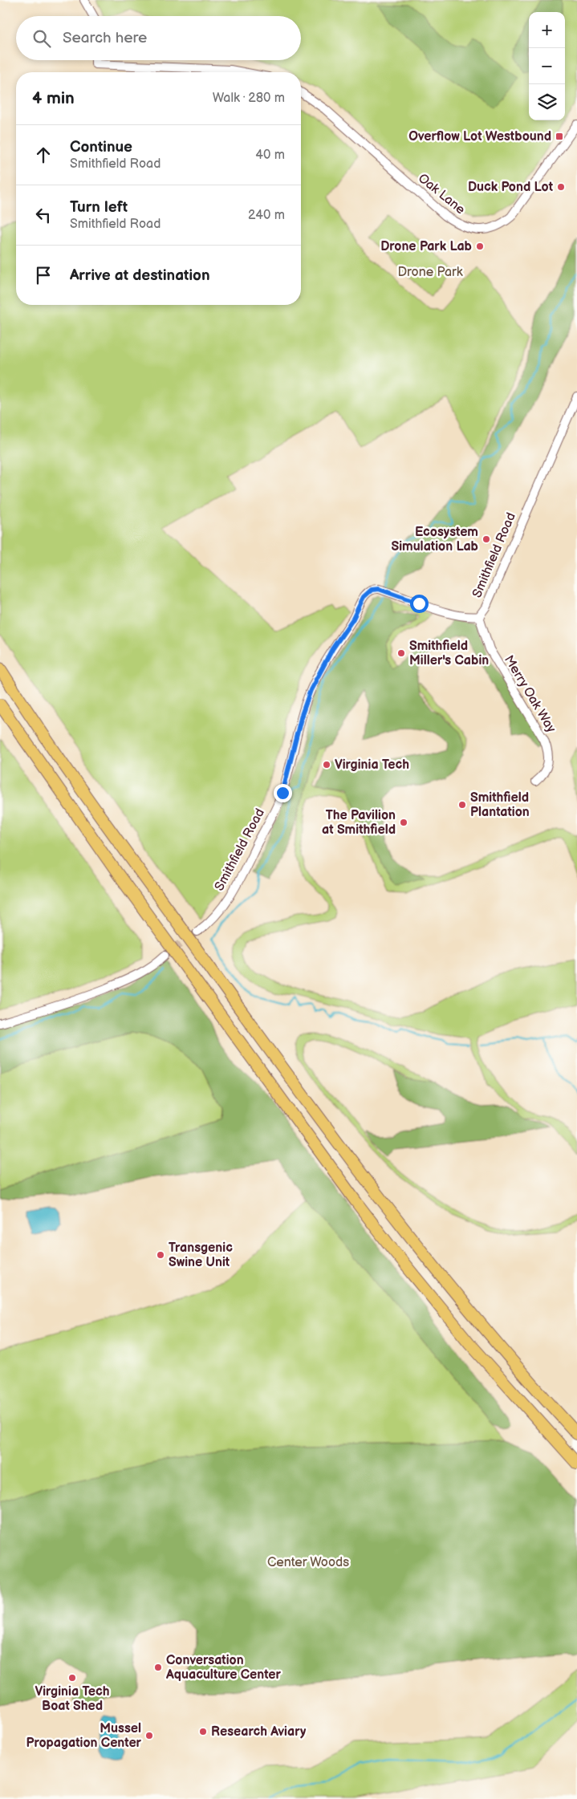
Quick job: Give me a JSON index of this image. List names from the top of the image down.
{
  "streets": {
    "street": ["Oak Lane", "Smithfield Road", "Merry Oak Way"]
  },
  "crossings": [
    ["Smithfield Road", "Merry Oak Way"]
  ],
  "parks": ["Drone Park", "Center Woods"],
  "places": {
    "transit": ["Overflow Lot Westbound"],
    "other": [
      "Duck Pond Lot",
      "Drone Park Lab",
      "Ecosystem Simulation Lab",
      "Smithfield Miller's Cabin",
      "Virginia Tech",
      "Smithfield Plantation",
      "The Pavilion at Smithfield",
      "Transgenic Swine Unit",
      "Conversation Aquaculture Center",
      "Virginia Tech Boat Shed",
      "Research Aviary",
      "Mussel Propagation Center"
    ]
  },
  "page": {
    "map_buttons": ["+", "−"],
    "search": "Search here",
    "heading": ["4 min", "Walk · 280 m"],
    "list": [
      ["Continue", "Smithfield Road", "40 m"],
      ["Turn left", "Smithfield Road", "240 m"],
      "Arrive at destination"
    ]
  }
}
